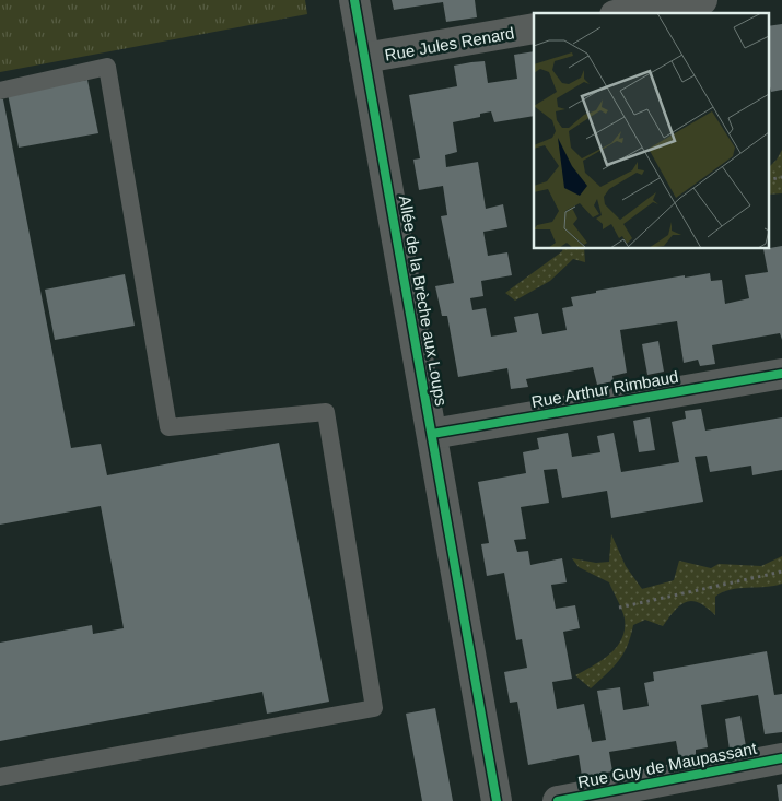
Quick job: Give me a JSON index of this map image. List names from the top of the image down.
{
  "streets": {
    "street": [
      "Rue Jules Renard",
      "Allée de la Brèche aux Loups",
      "Rue Arthur Rimbaud",
      "Rue Guy de Maupassant"
    ]
  },
  "crossings": [
    ["Rue Jules Renard", "Allée de la Brèche aux Loups"],
    ["Allée de la Brèche aux Loups", "Rue Arthur Rimbaud"]
  ]
}
